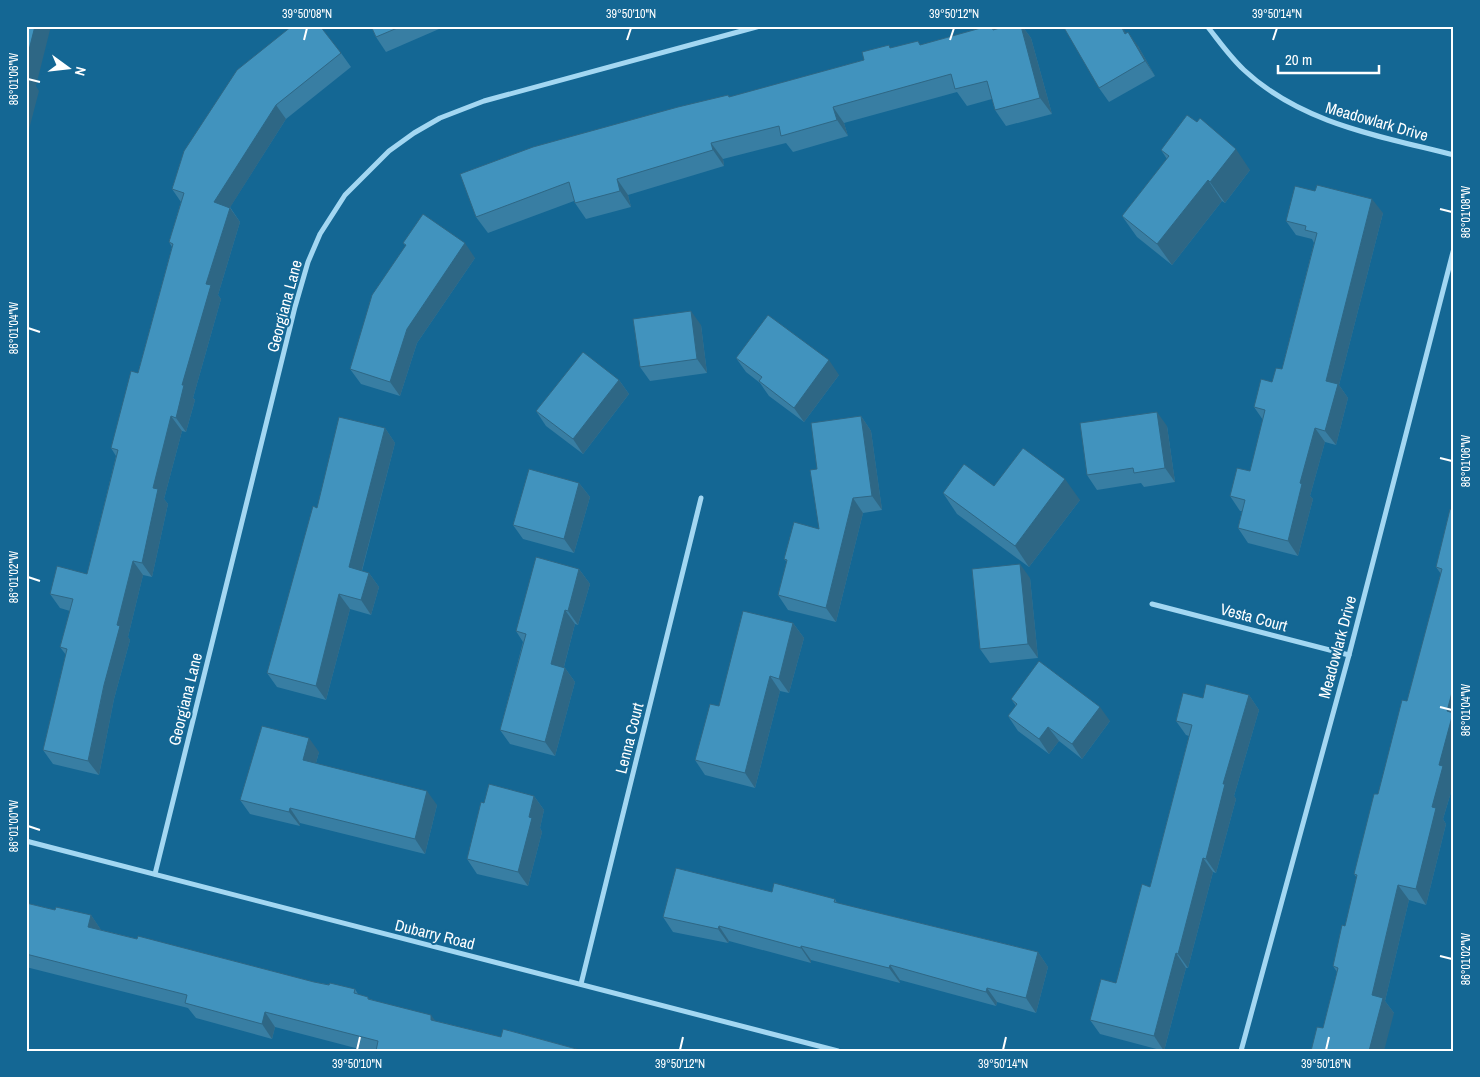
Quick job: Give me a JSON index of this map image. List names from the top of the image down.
{
  "streets": {
    "street": [
      "Meadowlark Drive",
      "Georgiana Lane",
      "Vesta Court",
      "Lenna Court",
      "Dubarry Road"
    ]
  },
  "crossings": [
    ["Meadowlark Drive", "Vesta Court"],
    ["Georgiana Lane", "Dubarry Road"],
    ["Lenna Court", "Dubarry Road"]
  ],
  "scale_bar": "20 m",
  "north": "right",
  "coordinates": [
    "39°50'08\"N",
    "39°50'10\"N",
    "39°50'12\"N",
    "39°50'14\"N",
    "86°01'06\"W",
    "86°01'08\"W",
    "86°01'04\"W",
    "86°01'02\"W",
    "86°01'00\"W",
    "39°50'16\"N"
  ]
}
